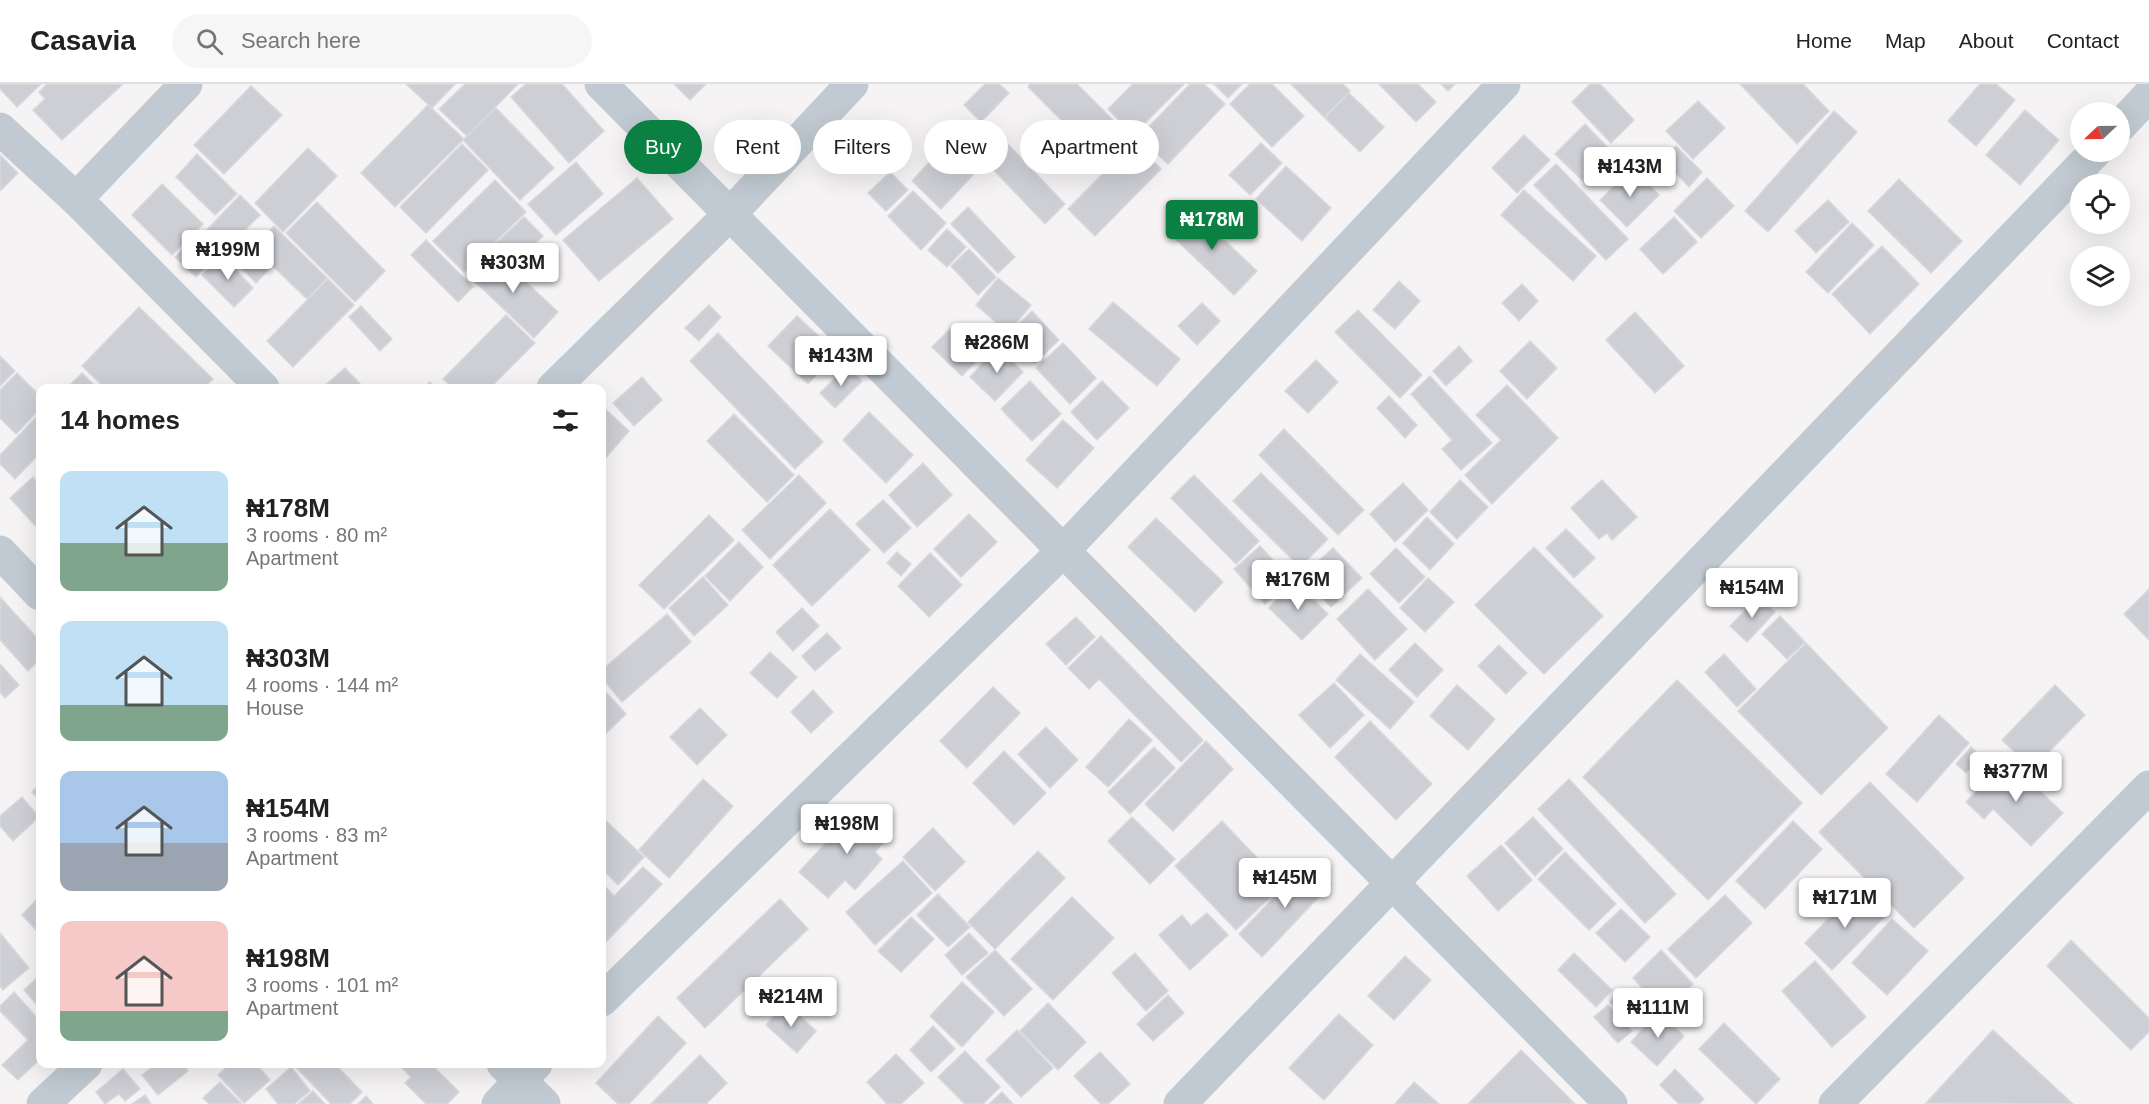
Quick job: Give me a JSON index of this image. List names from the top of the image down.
{
  "north": "left",
  "page": {
    "header": "Casavia",
    "search": "Search here",
    "nav": [
      "Home",
      "Map",
      "About",
      "Contact"
    ],
    "chip": [
      "Buy",
      "Rent",
      "Filters",
      "New",
      "Apartment"
    ],
    "price": [
      "₦143M",
      "₦178M",
      "₦199M",
      "₦303M",
      "₦286M",
      "₦143M",
      "₦176M",
      "₦154M",
      "₦377M",
      "₦198M",
      "₦145M",
      "₦171M",
      "₦214M",
      "₦111M"
    ],
    "heading": "14 homes",
    "list": [
      {
        "name": "₦178M",
        "note": "3 rooms · 80 m² · Apartment"
      },
      {
        "name": "₦303M",
        "note": "4 rooms · 144 m² · House"
      },
      {
        "name": "₦154M",
        "note": "3 rooms · 83 m² · Apartment"
      },
      {
        "name": "₦198M",
        "note": "3 rooms · 101 m² · Apartment"
      }
    ]
  }
}
